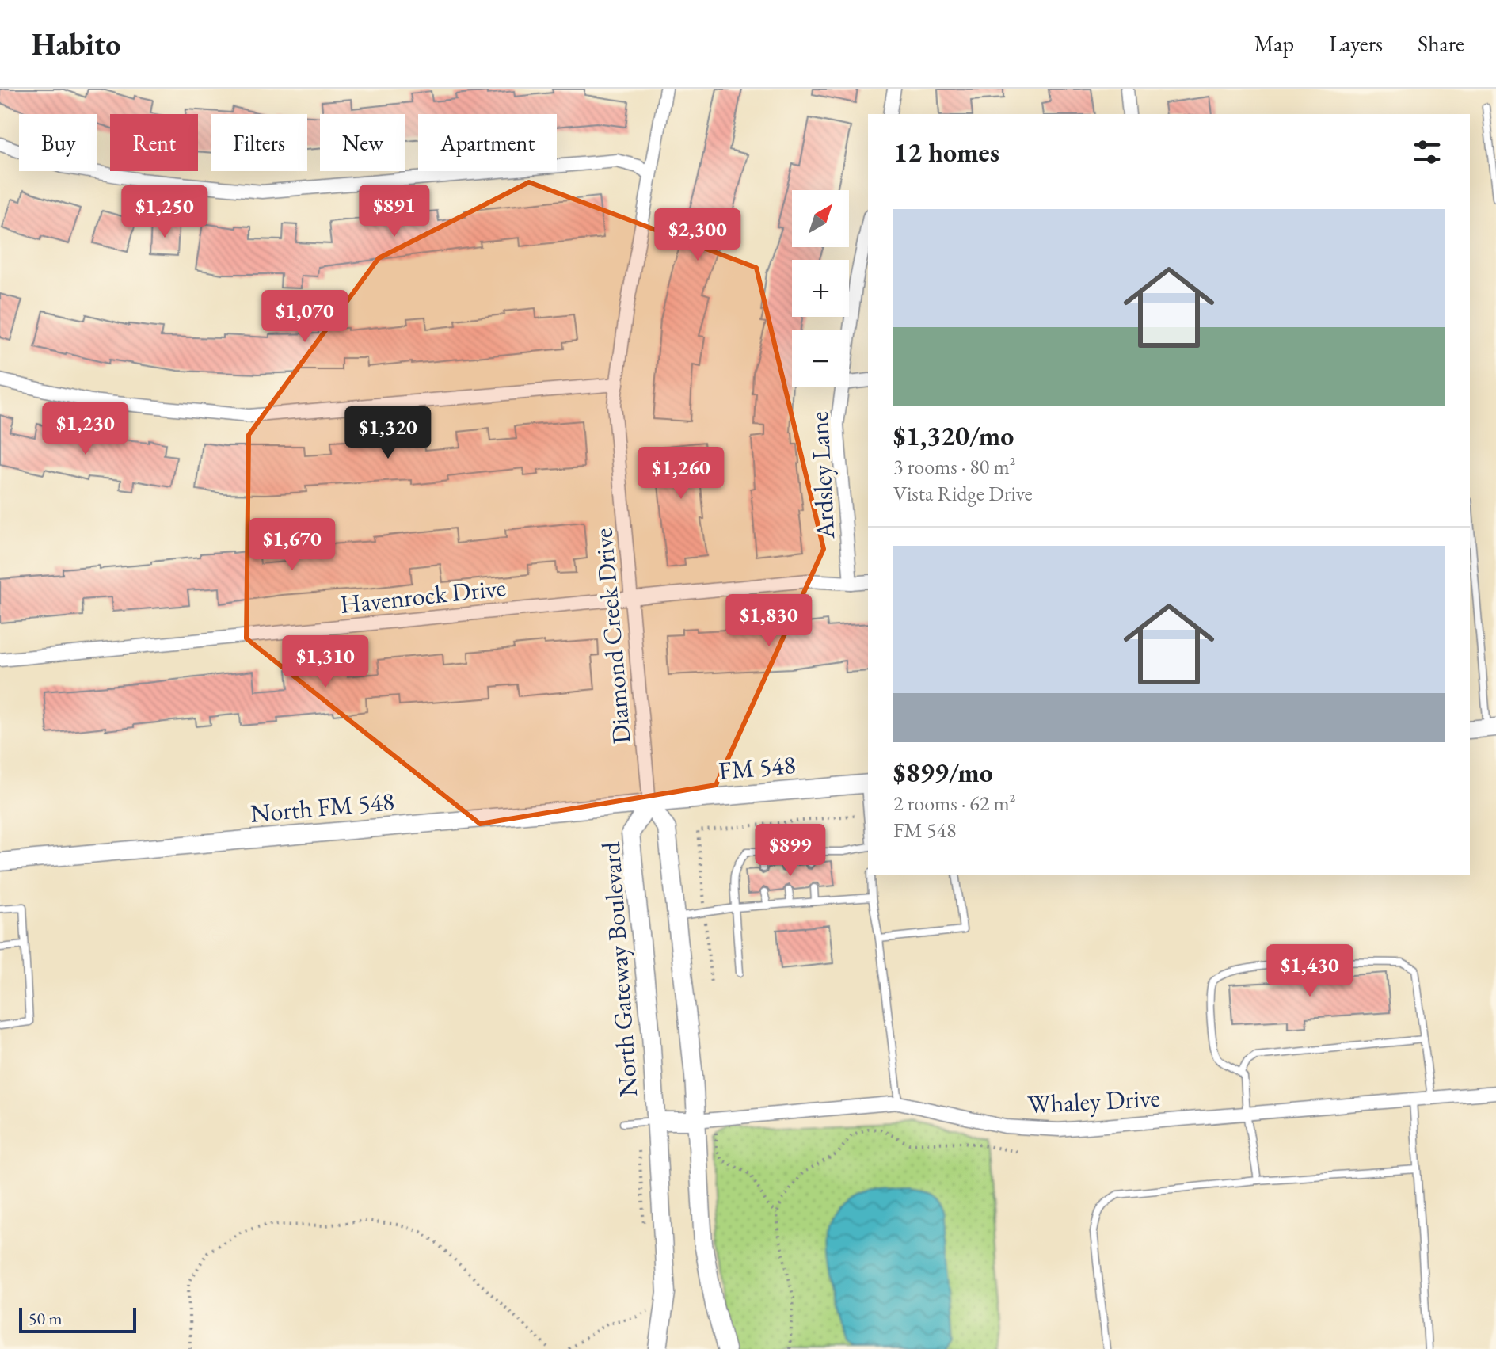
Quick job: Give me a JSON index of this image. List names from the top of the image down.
{
  "streets": {
    "main road": ["FM 548", "North FM 548", "North Gateway Boulevard"],
    "street": [
      "Ardsley Lane",
      "Havenrock Drive",
      "Diamond Creek Drive",
      "Whaley Drive"
    ]
  },
  "crossings": [
    ["Ardsley Lane", "Havenrock Drive"],
    ["Havenrock Drive", "Diamond Creek Drive"],
    ["Diamond Creek Drive", "FM 548"],
    ["Diamond Creek Drive", "North FM 548"],
    ["Diamond Creek Drive", "North Gateway Boulevard"],
    ["FM 548", "North FM 548"],
    ["FM 548", "North Gateway Boulevard"],
    ["North FM 548", "North Gateway Boulevard"]
  ],
  "scale_bar": "50 m",
  "north": "top right",
  "page": {
    "header": "Habito",
    "nav": ["Map", "Layers", "Share"],
    "chip": [
      "Buy",
      "Rent",
      "Filters",
      "New",
      "Apartment"
    ],
    "heading": "12 homes",
    "price": [
      "$891",
      "$1,250",
      "$2,300",
      "$1,070",
      "$1,230",
      "$1,320",
      "$1,260",
      "$1,670",
      "$1,830",
      "$1,310",
      "$899",
      "$1,430"
    ],
    "map_buttons": ["+", "−"],
    "list": [
      {
        "name": "$1,320/mo",
        "note": "3 rooms · 80 m² · Vista Ridge Drive"
      },
      {
        "name": "$899/mo",
        "note": "2 rooms · 62 m² · FM 548"
      }
    ],
    "scale": "50 m"
  }
}
